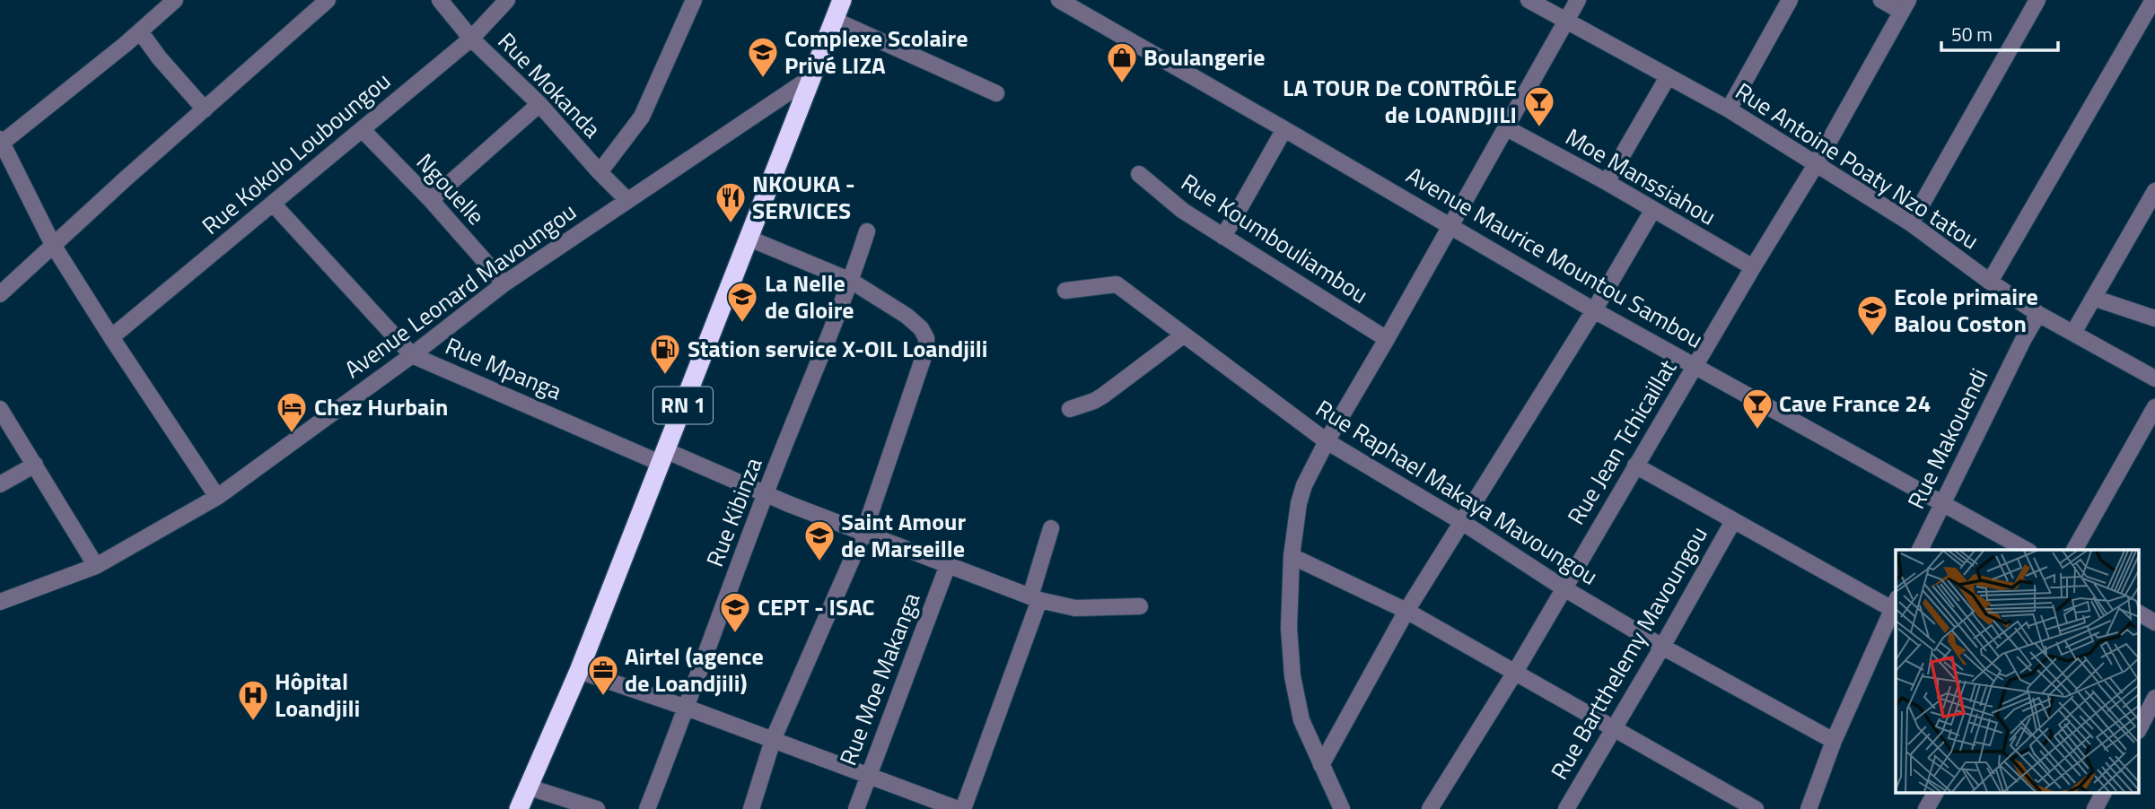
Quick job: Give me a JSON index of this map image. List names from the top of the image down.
{
  "streets": {
    "highway": ["RN 1"],
    "street": [
      "Rue Mokanda",
      "Rue Kokolo Louboungou",
      "Rue Antoine Poaty Nzo tatou",
      "Moe Manssiahou",
      "Ngouelle",
      "Rue Koumbouliambou",
      "Avenue Maurice Mountou Sambou",
      "Avenue Leonard Mavoungou",
      "Rue Mpanga",
      "Rue Makouendi",
      "Rue Jean Tchicaillat",
      "Rue Raphael Makaya Mavoungou",
      "Rue Kibinza",
      "Rue Bartthelemy Mavoungou",
      "Rue Moe Makanga"
    ]
  },
  "crossings": [
    ["Rue Mokanda", "Rue Kokolo Louboungou"],
    ["Rue Mokanda", "Avenue Leonard Mavoungou"],
    ["Rue Kokolo Louboungou", "Ngouelle"],
    ["Rue Kokolo Louboungou", "Rue Mpanga"],
    ["Rue Antoine Poaty Nzo tatou", "Rue Makouendi"],
    ["Rue Antoine Poaty Nzo tatou", "Rue Jean Tchicaillat"],
    ["Moe Manssiahou", "Rue Jean Tchicaillat"],
    ["Ngouelle", "Avenue Leonard Mavoungou"],
    ["Avenue Maurice Mountou Sambou", "Rue Makouendi"],
    ["Avenue Maurice Mountou Sambou", "Rue Jean Tchicaillat"],
    ["Avenue Leonard Mavoungou", "Rue Mpanga"],
    ["Avenue Leonard Mavoungou", "RN 1"],
    ["Rue Mpanga", "RN 1"],
    ["Rue Mpanga", "Rue Kibinza"],
    ["Rue Mpanga", "Rue Moe Makanga"],
    ["Rue Jean Tchicaillat", "Rue Raphael Makaya Mavoungou"],
    ["Rue Raphael Makaya Mavoungou", "Rue Bartthelemy Mavoungou"]
  ],
  "places": {
    "school or university": [
      "Complexe Scolaire Privé LIZA",
      "La Nelle de Gloire",
      "Ecole primaire Balou Coston",
      "Saint Amour de Marseille",
      "CEPT - ISAC"
    ],
    "shop": ["Boulangerie"],
    "bar": ["LA TOUR De CONTRÔLE de LOANDJILI", "Cave France 24"],
    "restaurant": ["NKOUKA - SERVICES"],
    "fuel station": ["Station service X-OIL Loandjili"],
    "hotel": ["Chez Hurbain"],
    "office": ["Airtel (agence de Loandjili)"],
    "hospital": ["Hôpital Loandjili"]
  },
  "scale_bar": "50 m"
}
